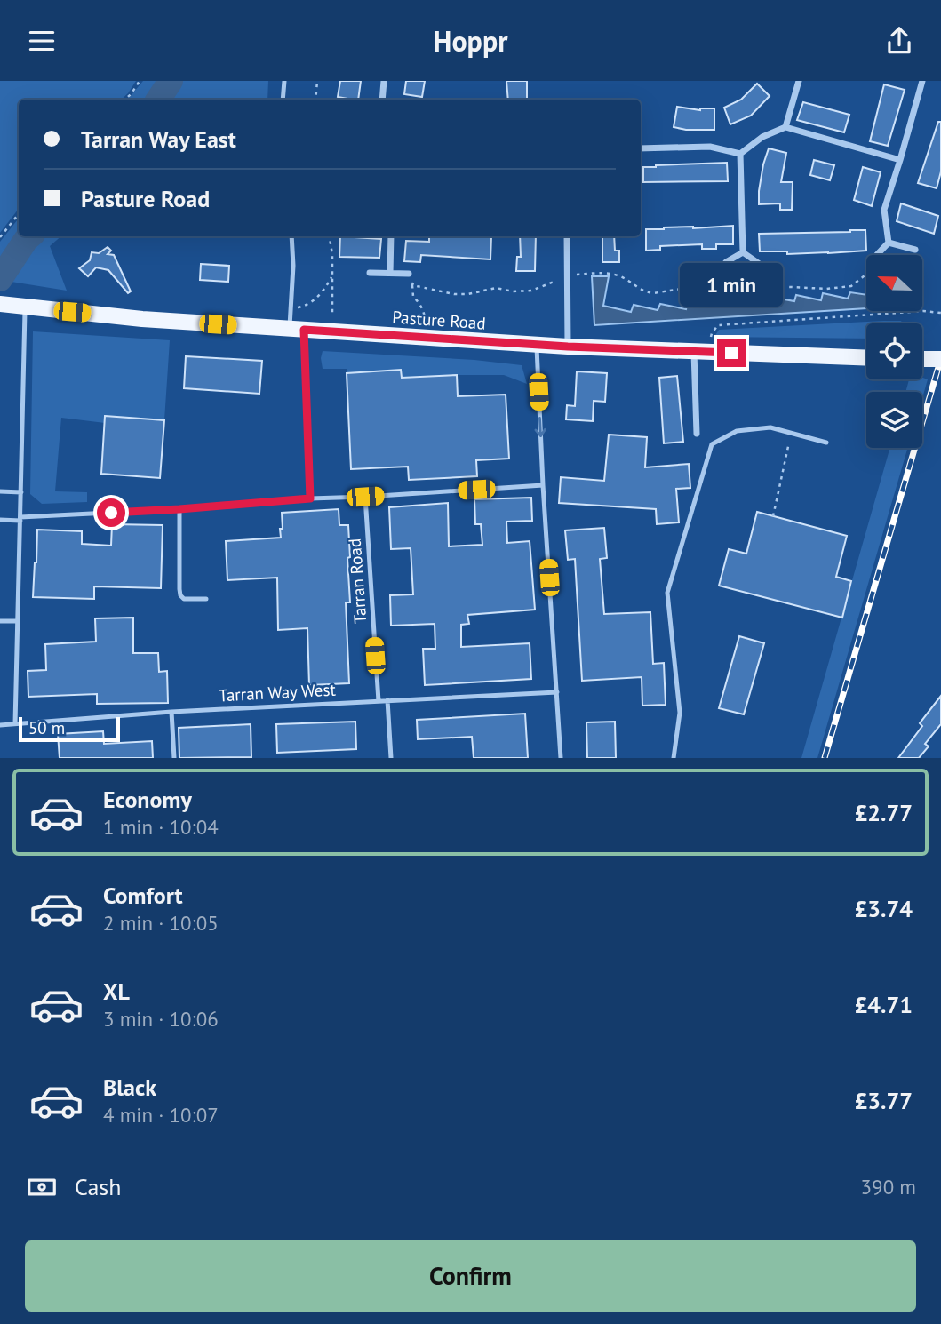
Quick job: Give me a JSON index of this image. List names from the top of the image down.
{
  "streets": {
    "main road": ["Pasture Road"],
    "lane": ["Tarran Road", "Tarran Way West"]
  },
  "crossings": [
    ["Tarran Road", "Tarran Way West"]
  ],
  "scale_bar": "50 m",
  "north": "left",
  "page": {
    "header": "Hoppr",
    "banner": ["Tarran Way East", "Pasture Road"],
    "bubble": "1 min",
    "scale": "50 m",
    "list": [
      {
        "name": "Economy",
        "note": "1 min · 10:04",
        "value": "£2.77"
      },
      {
        "name": "Comfort",
        "note": "2 min · 10:05",
        "value": "£3.74"
      },
      {
        "name": "XL",
        "note": "3 min · 10:06",
        "value": "£4.71"
      },
      {
        "name": "Black",
        "note": "4 min · 10:07",
        "value": "£3.77"
      }
    ],
    "pay": ["Cash", "390 m"],
    "buttons": "Confirm"
  }
}
